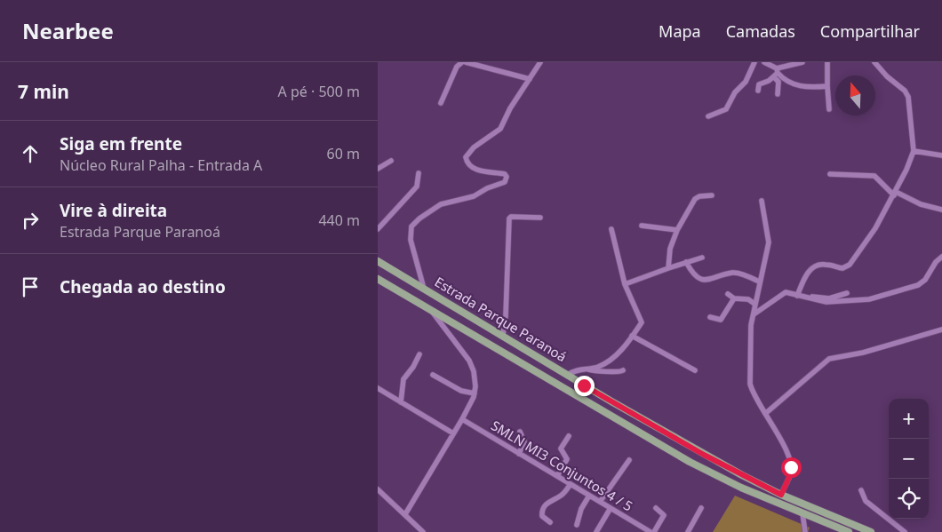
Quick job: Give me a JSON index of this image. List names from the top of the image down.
{
  "streets": {
    "main road": ["Estrada Parque Paranoá"],
    "street": ["SMLN MI3 Conjuntos 4 / 5"]
  },
  "north": "top",
  "page": {
    "header": "Nearbee",
    "nav": ["Mapa", "Camadas", "Compartilhar"],
    "heading": ["7 min", "A pé · 500 m"],
    "list": [
      ["Siga em frente", "Núcleo Rural Palha - Entrada A", "60 m"],
      ["Vire à direita", "Estrada Parque Paranoá", "440 m"],
      "Chegada ao destino"
    ],
    "map_buttons": ["+", "−"]
  }
}
